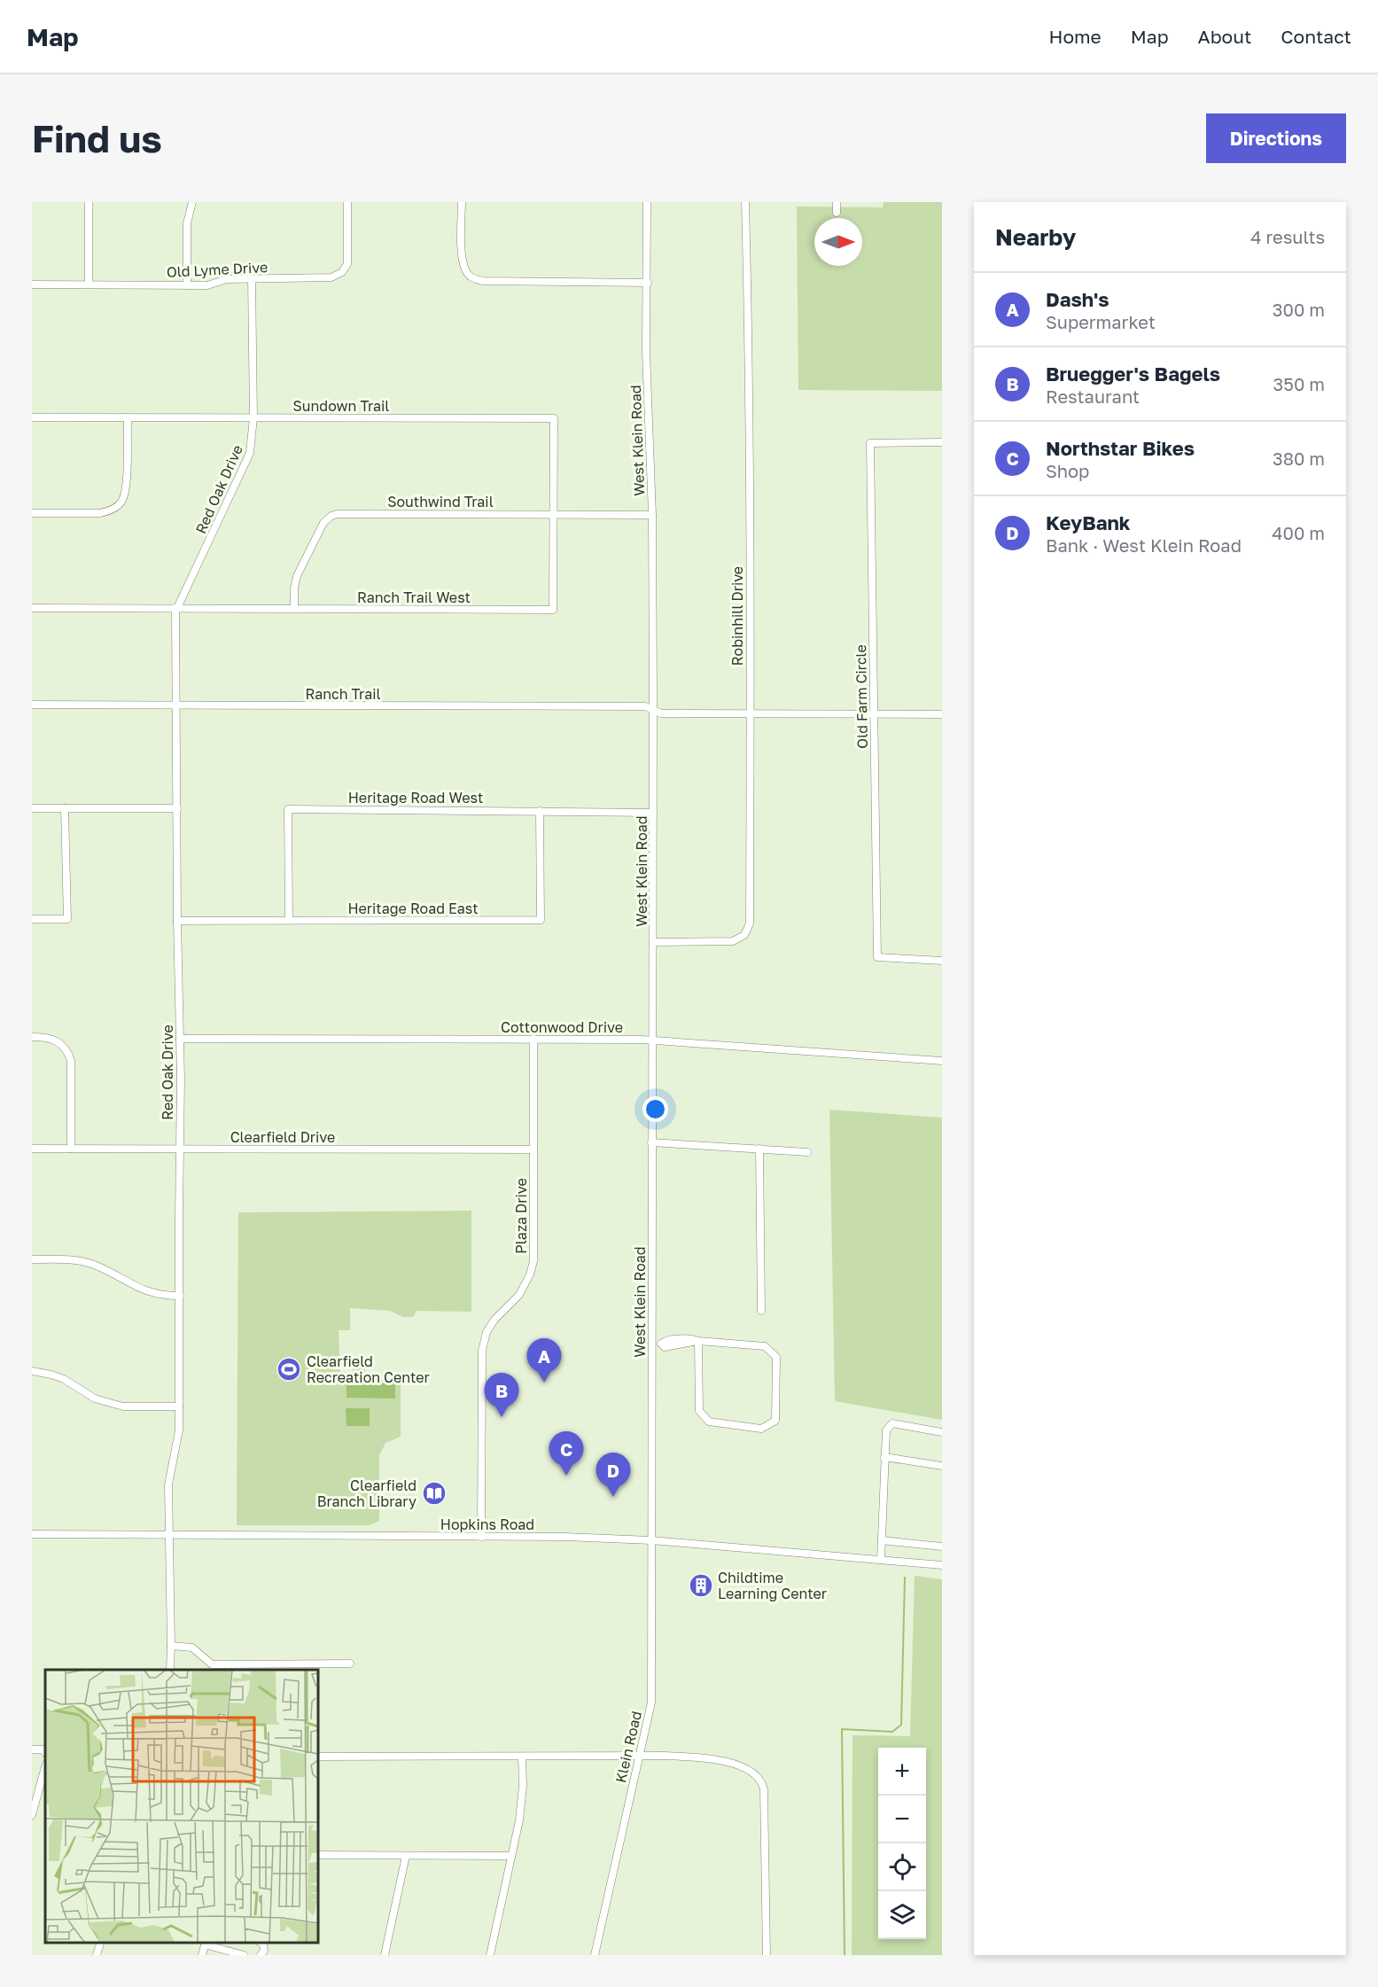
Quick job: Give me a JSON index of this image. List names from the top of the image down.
{
  "streets": {
    "street": [
      "Old Lyme Drive",
      "Sundown Trail",
      "West Klein Road",
      "Red Oak Drive",
      "Southwind Trail",
      "Ranch Trail West",
      "Robinhill Drive",
      "Ranch Trail",
      "Old Farm Circle",
      "Heritage Road West",
      "Heritage Road East",
      "Cottonwood Drive",
      "Clearfield Drive",
      "Plaza Drive",
      "Hopkins Road",
      "Klein Road"
    ]
  },
  "crossings": [
    ["Old Lyme Drive", "Red Oak Drive"],
    ["Sundown Trail", "Red Oak Drive"],
    ["Sundown Trail", "Southwind Trail"],
    ["Sundown Trail", "Ranch Trail West"],
    ["West Klein Road", "Southwind Trail"],
    ["West Klein Road", "Robinhill Drive"],
    ["West Klein Road", "Ranch Trail"],
    ["West Klein Road", "Heritage Road West"],
    ["West Klein Road", "Cottonwood Drive"],
    ["West Klein Road", "Hopkins Road"],
    ["West Klein Road", "Klein Road"],
    ["Red Oak Drive", "Ranch Trail West"],
    ["Red Oak Drive", "Ranch Trail"],
    ["Red Oak Drive", "Heritage Road East"],
    ["Red Oak Drive", "Cottonwood Drive"],
    ["Red Oak Drive", "Clearfield Drive"],
    ["Red Oak Drive", "Hopkins Road"],
    ["Southwind Trail", "Ranch Trail West"],
    ["Robinhill Drive", "Ranch Trail"],
    ["Ranch Trail", "Old Farm Circle"],
    ["Heritage Road West", "Heritage Road East"],
    ["Cottonwood Drive", "Plaza Drive"],
    ["Clearfield Drive", "Plaza Drive"],
    ["Plaza Drive", "Hopkins Road"],
    ["Hopkins Road", "Klein Road"]
  ],
  "places": {
    "sports": ["Clearfield Recreation Center"],
    "library": ["Clearfield Branch Library"],
    "building": ["Childtime Learning Center"]
  },
  "north": "right",
  "page": {
    "header": "Map",
    "nav": [
      "Home",
      "Map",
      "About",
      "Contact"
    ],
    "buttons": "Directions",
    "title": "Find us",
    "heading": ["Nearby", "4 results"],
    "list": [
      {
        "mark": "A",
        "name": "Dash's",
        "note": "Supermarket",
        "value": "300 m"
      },
      {
        "mark": "B",
        "name": "Bruegger's Bagels",
        "note": "Restaurant",
        "value": "350 m"
      },
      {
        "mark": "C",
        "name": "Northstar Bikes",
        "note": "Shop",
        "value": "380 m"
      },
      {
        "mark": "D",
        "name": "KeyBank",
        "note": "Bank · West Klein Road",
        "value": "400 m"
      }
    ],
    "pins": [
      "A",
      "B",
      "C",
      "D"
    ],
    "map_buttons": ["+", "−"]
  }
}
